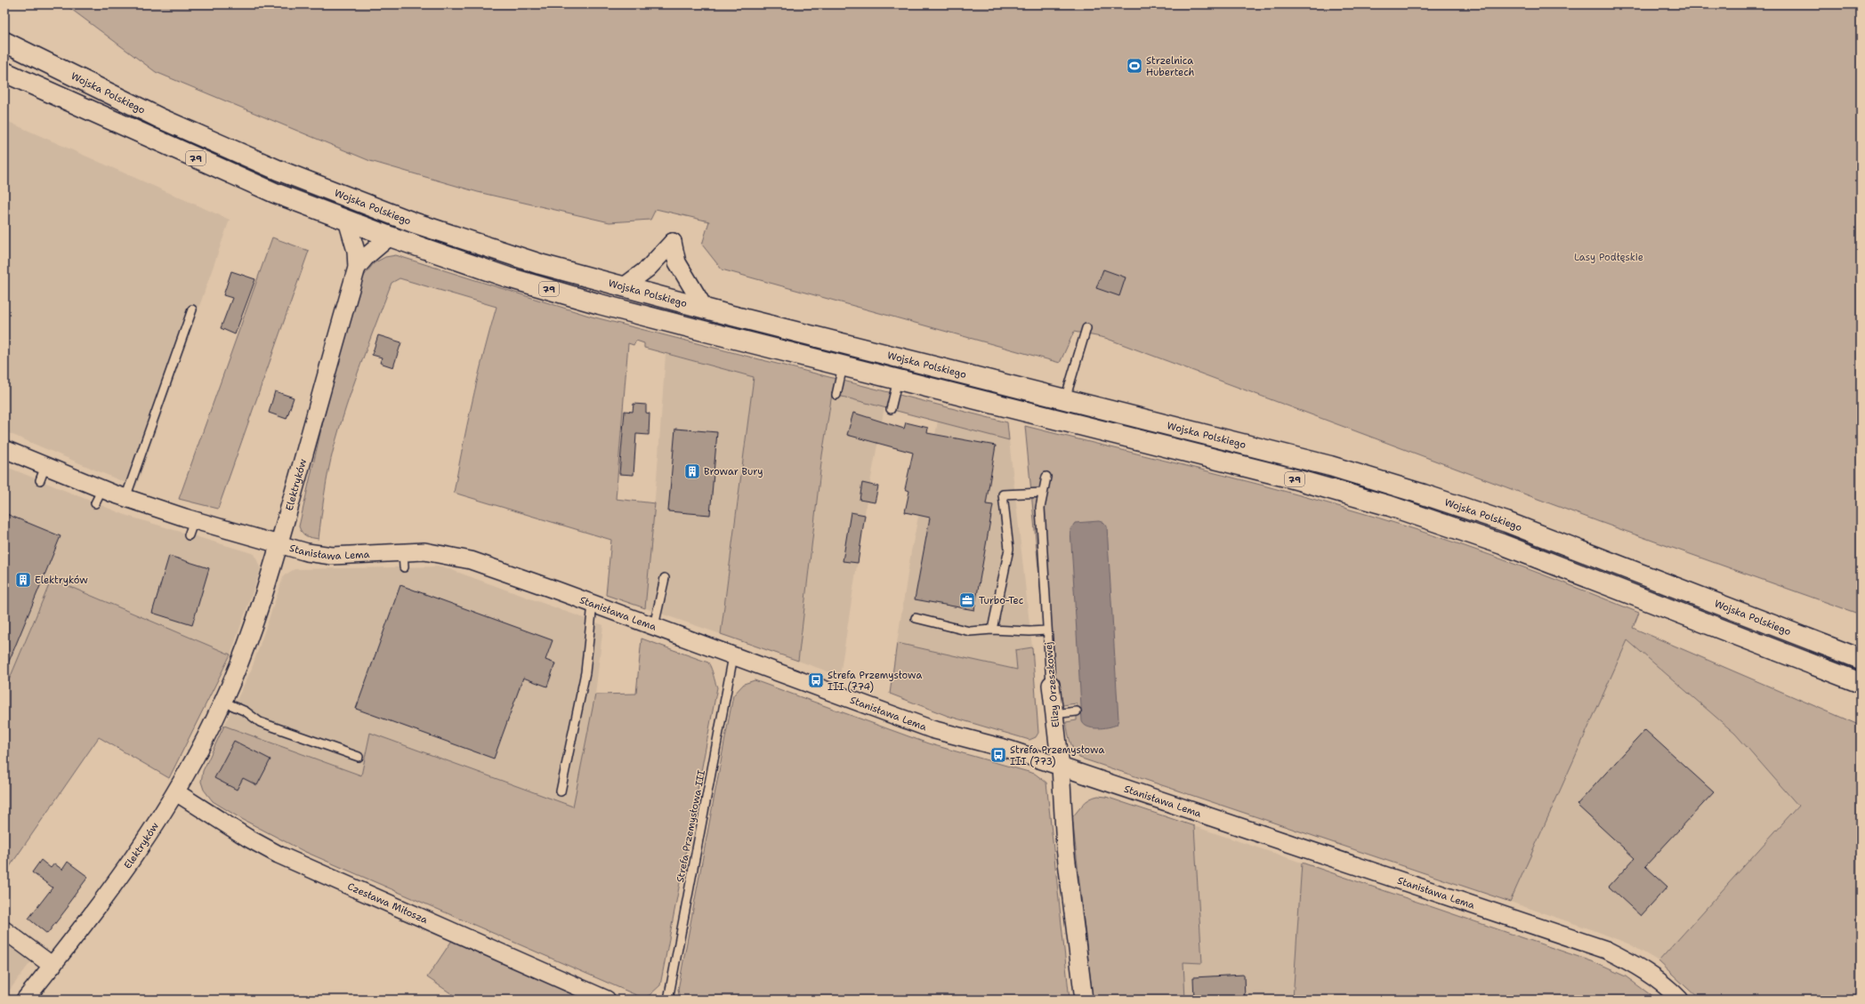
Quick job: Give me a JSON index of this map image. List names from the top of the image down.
{
  "streets": {
    "main road": ["Wojska Polskiego", "79"],
    "street": [
      "Elektryków",
      "Stanisława Lema",
      "Elizy Orzeszkowej",
      "Czesława Miłosza"
    ],
    "lane": ["Strefa Przemysłowa III"]
  },
  "crossings": [
    ["79", "Elektryków"],
    ["Elektryków", "Stanisława Lema"],
    ["Elektryków", "Czesława Miłosza"],
    ["Stanisława Lema", "Elizy Orzeszkowej"],
    ["Stanisława Lema", "Strefa Przemysłowa III"]
  ],
  "parks": ["Lasy Podłęskie"],
  "places": {
    "sports": ["Strzelnica Hubertech"],
    "building": ["Browar Bury", "Elektryków"],
    "office": ["Turbo-Tec"],
    "bus stop": ["Strefa Przemysłowa III (774)", "Strefa Przemysłowa III (773)"]
  }
}
